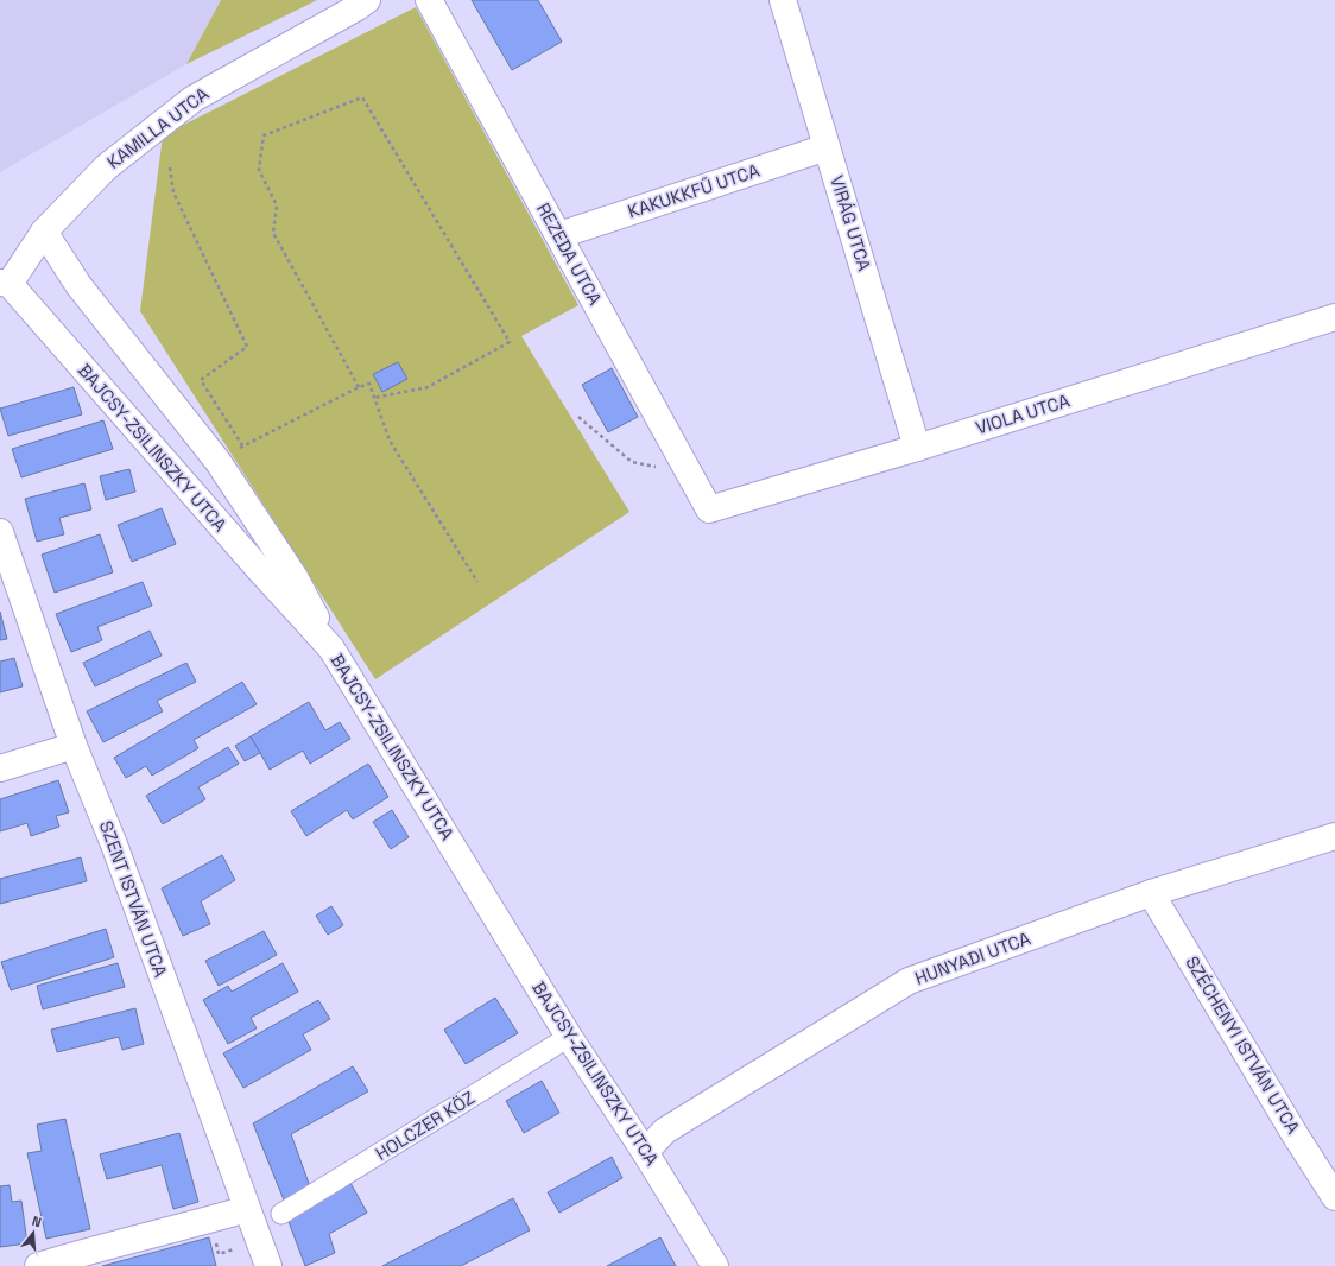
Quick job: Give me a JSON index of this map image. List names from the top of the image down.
{
  "streets": {
    "street": [
      "KAMILLA UTCA",
      "KAKUKKFŰ UTCA",
      "VIRÁG UTCA",
      "REZEDA UTCA",
      "VIOLA UTCA",
      "BAJCSY-ZSILINSZKY UTCA",
      "SZENT ISTVÁN UTCA",
      "HUNYADI UTCA",
      "SZÉCHENYI ISTVÁN UTCA",
      "HOLCZER KÖZ"
    ]
  },
  "crossings": [
    ["KAMILLA UTCA", "BAJCSY-ZSILINSZKY UTCA"],
    ["KAKUKKFŰ UTCA", "VIRÁG UTCA"],
    ["KAKUKKFŰ UTCA", "REZEDA UTCA"],
    ["VIRÁG UTCA", "VIOLA UTCA"],
    ["REZEDA UTCA", "VIOLA UTCA"],
    ["BAJCSY-ZSILINSZKY UTCA", "HUNYADI UTCA"],
    ["BAJCSY-ZSILINSZKY UTCA", "HOLCZER KÖZ"],
    ["HUNYADI UTCA", "SZÉCHENYI ISTVÁN UTCA"]
  ],
  "north": "top"
}
